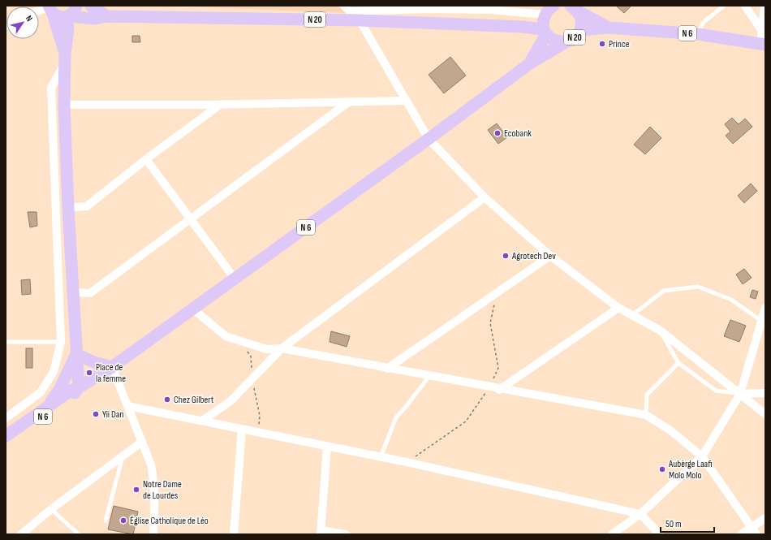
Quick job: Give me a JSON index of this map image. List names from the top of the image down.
{
  "streets": {
    "main road": ["N 20", "N 6"]
  },
  "crossings": [
    ["N 20", "N 6"]
  ],
  "places": [
    "Prince",
    "Ecobank",
    "Agrotech Dev",
    "Place de la femme",
    "Chez Gilbert",
    "Yii Dan",
    "Aubèrge Laafi Molo Molo",
    "Notre Dame de Lourdes",
    "Église Catholique de Léo"
  ],
  "scale_bar": "50 m",
  "north": "top right"
}
